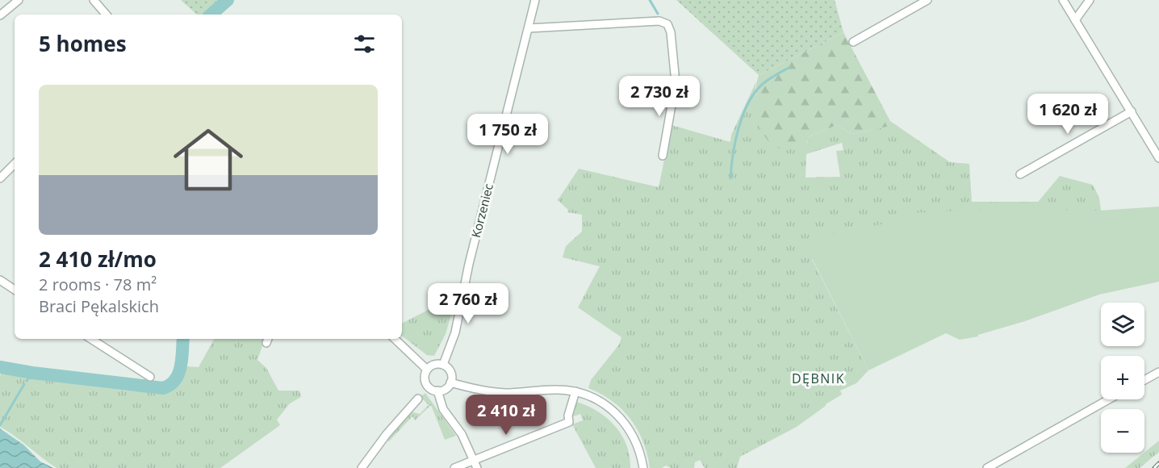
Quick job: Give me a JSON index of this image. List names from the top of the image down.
{
  "streets": {
    "street": ["Korzeniec"]
  },
  "districts": ["DĘBNIK"],
  "page": {
    "heading": "5 homes",
    "list": [
      {
        "name": "2 410 zł/mo",
        "note": "2 rooms · 78 m² · Braci Pękalskich"
      }
    ],
    "price": [
      "2 730 zł",
      "1 620 zł",
      "1 750 zł",
      "2 760 zł",
      "2 410 zł"
    ],
    "map_buttons": ["+", "−"]
  }
}
